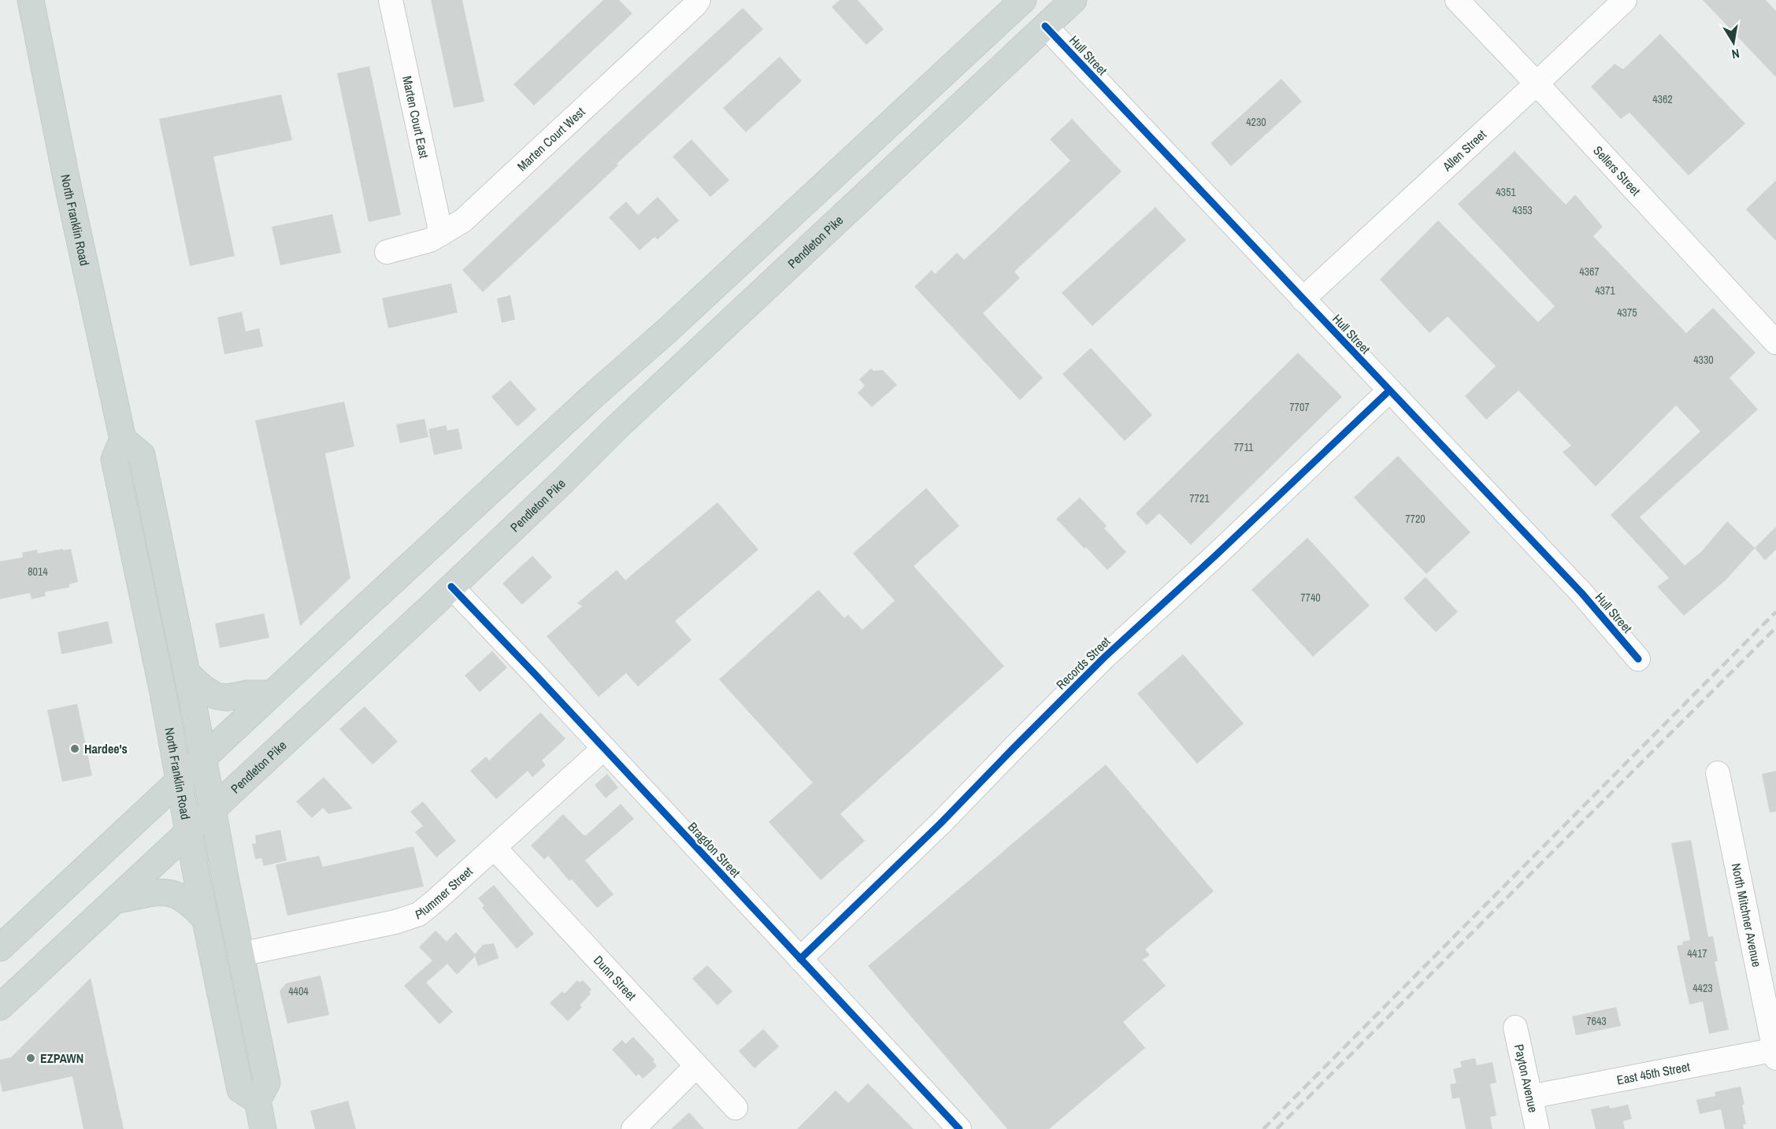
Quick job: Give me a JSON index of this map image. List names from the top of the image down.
{
  "streets": {
    "main road": ["North Franklin Road", "Pendleton Pike"],
    "street": [
      "Hull Street",
      "Marten Court East",
      "Marten Court West",
      "Allen Street",
      "Sellers Street",
      "Records Street",
      "Bragdon Street",
      "Plummer Street",
      "North Mitchner Avenue",
      "Dunn Street",
      "East 45th Street",
      "Payton Avenue"
    ]
  },
  "crossings": [
    ["Hull Street", "Allen Street"],
    ["Hull Street", "Pendleton Pike"],
    ["Hull Street", "Records Street"],
    ["Marten Court East", "Marten Court West"],
    ["Allen Street", "Sellers Street"],
    ["North Franklin Road", "Pendleton Pike"],
    ["Pendleton Pike", "Bragdon Street"],
    ["Records Street", "Bragdon Street"],
    ["Bragdon Street", "Plummer Street"],
    ["Plummer Street", "Dunn Street"],
    ["North Mitchner Avenue", "East 45th Street"],
    ["East 45th Street", "Payton Avenue"]
  ],
  "places": ["Hardee's", "EZPAWN"],
  "house_numbers": [
    "4362",
    "4230",
    "4351",
    "4353",
    "4367",
    "4371",
    "4375",
    "4330",
    "7707",
    "7711",
    "7721",
    "7720",
    "8014",
    "7740",
    "4417",
    "4423",
    "4404",
    "7643"
  ],
  "north": "bottom"
}
